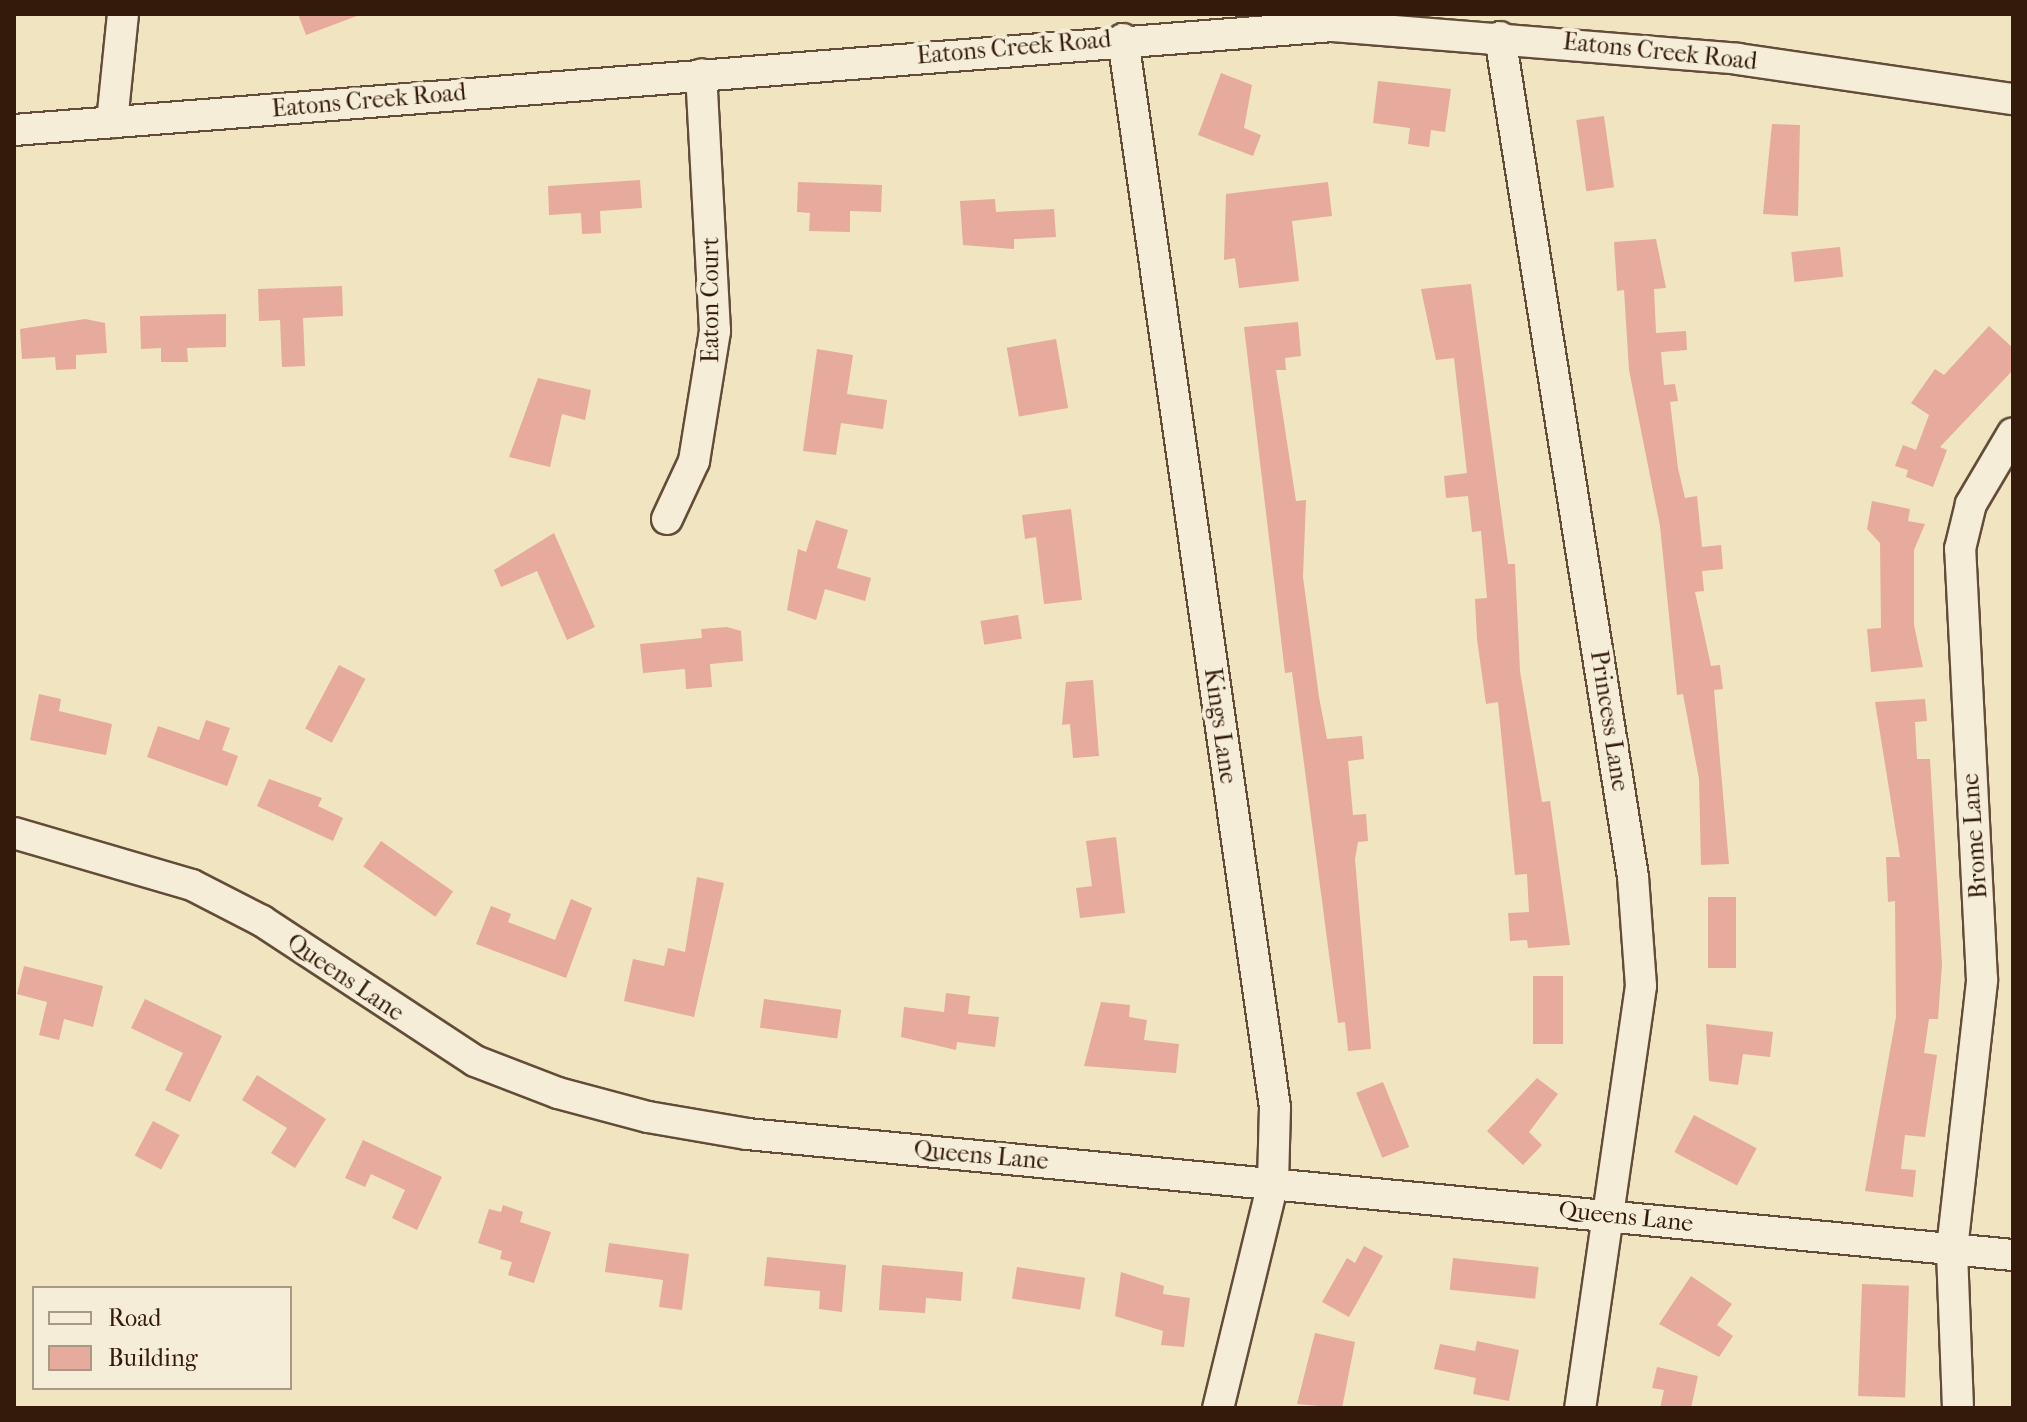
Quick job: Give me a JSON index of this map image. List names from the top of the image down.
{
  "streets": {
    "street": [
      "Eatons Creek Road",
      "Eaton Court",
      "Princess Lane",
      "Kings Lane",
      "Brome Lane",
      "Queens Lane"
    ]
  },
  "crossings": [
    ["Eatons Creek Road", "Eaton Court"],
    ["Eatons Creek Road", "Princess Lane"],
    ["Eatons Creek Road", "Kings Lane"],
    ["Princess Lane", "Queens Lane"],
    ["Kings Lane", "Queens Lane"],
    ["Brome Lane", "Queens Lane"]
  ],
  "legend": ["Road", "Building"]
}
